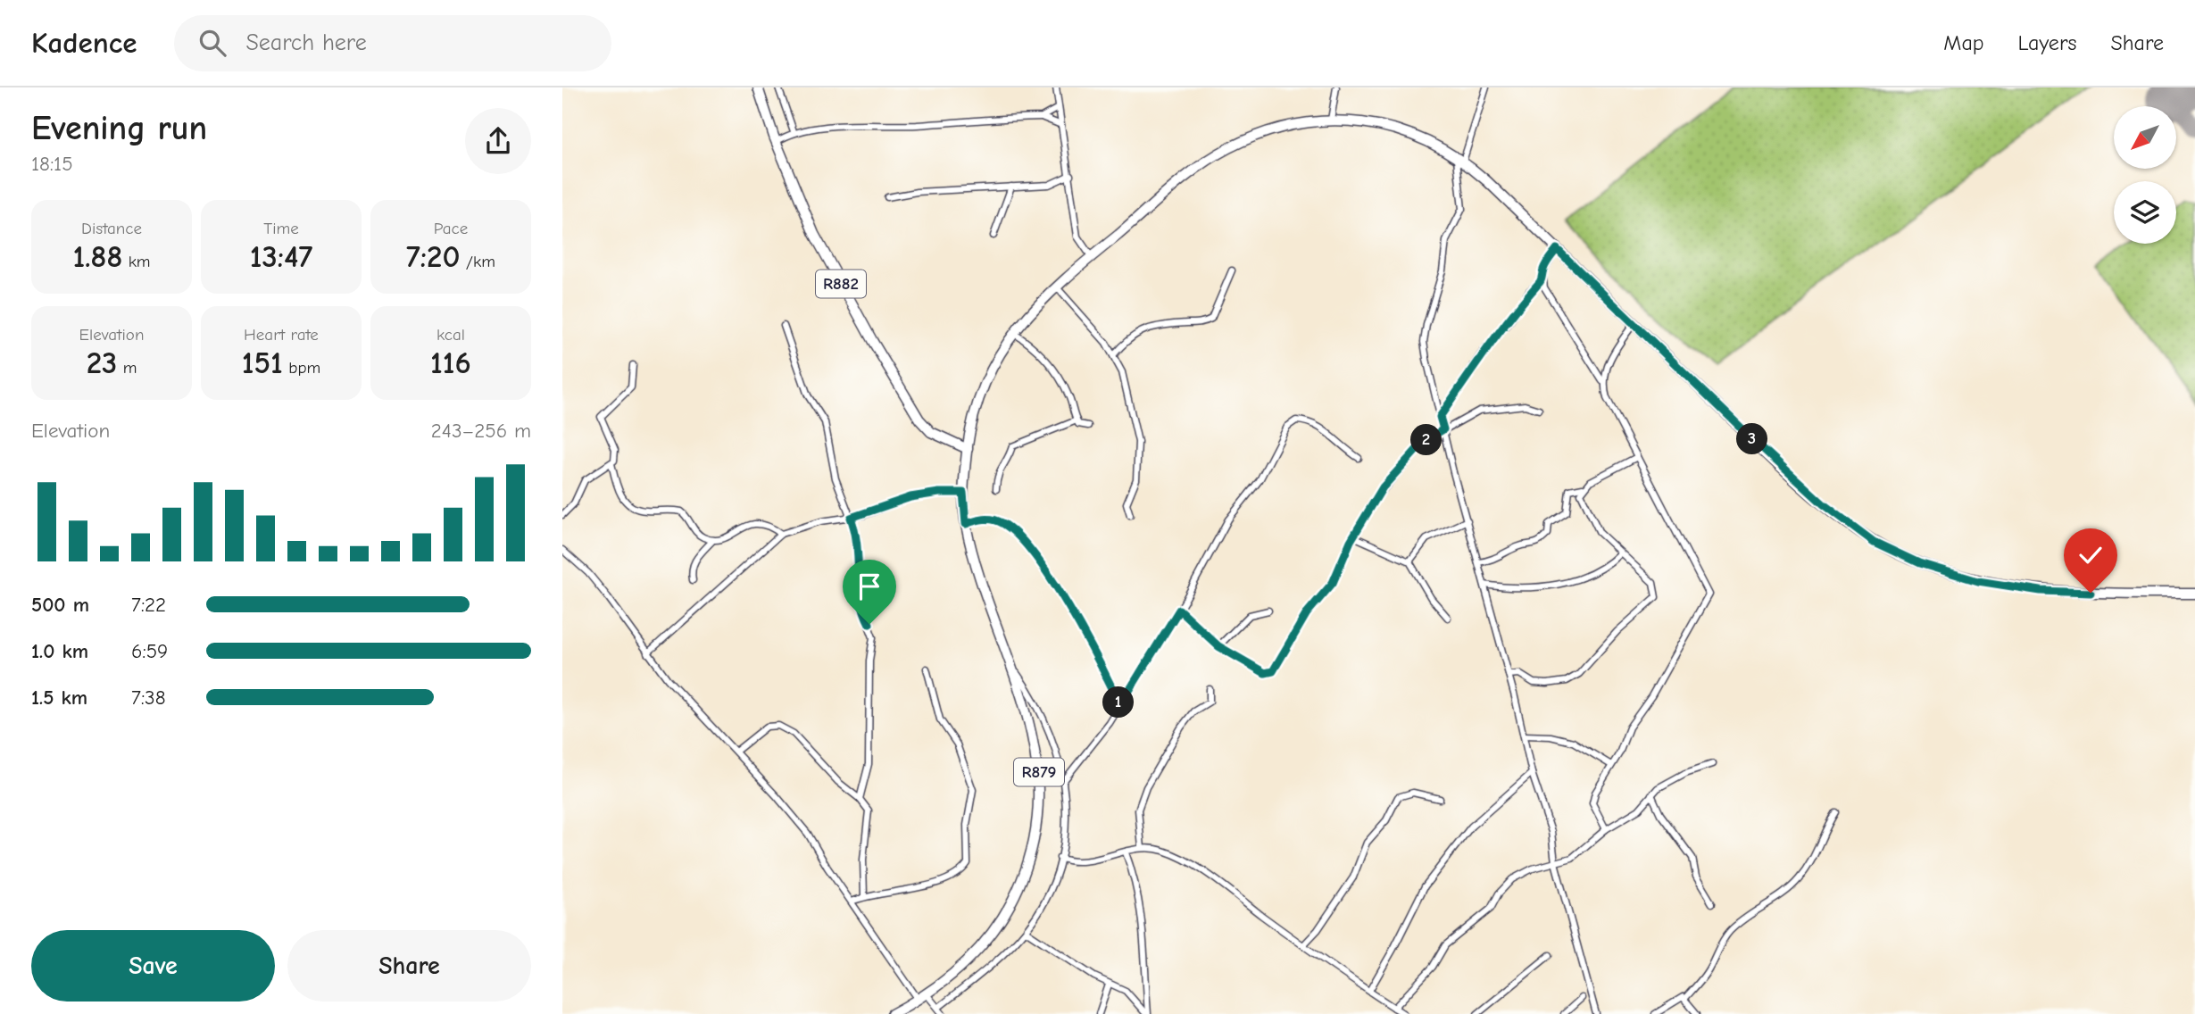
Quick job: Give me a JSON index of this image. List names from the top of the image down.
{
  "streets": {
    "main road": ["R882", "R879"]
  },
  "crossings": [
    ["R882", "R879"]
  ],
  "north": "bottom left",
  "page": {
    "header": "Kadence",
    "search": "Search here",
    "nav": ["Map", "Layers", "Share"],
    "heading": ["Evening run", "18:15"],
    "stats": [
      ["Distance", "1.88 km"],
      ["Time", "13:47"],
      ["Pace", "7:20 /km"],
      ["Elevation", "23 m"],
      ["Heart rate", "151 bpm"],
      ["kcal", "116"]
    ],
    "chart": ["Elevation", "243–256 m"],
    "pins": ["3", "2", "1"],
    "list": [
      {
        "name": "500 m",
        "note": "7:22"
      },
      {
        "name": "1.0 km",
        "note": "6:59"
      },
      {
        "name": "1.5 km",
        "note": "7:38"
      }
    ],
    "buttons": ["Save", "Share"]
  }
}
